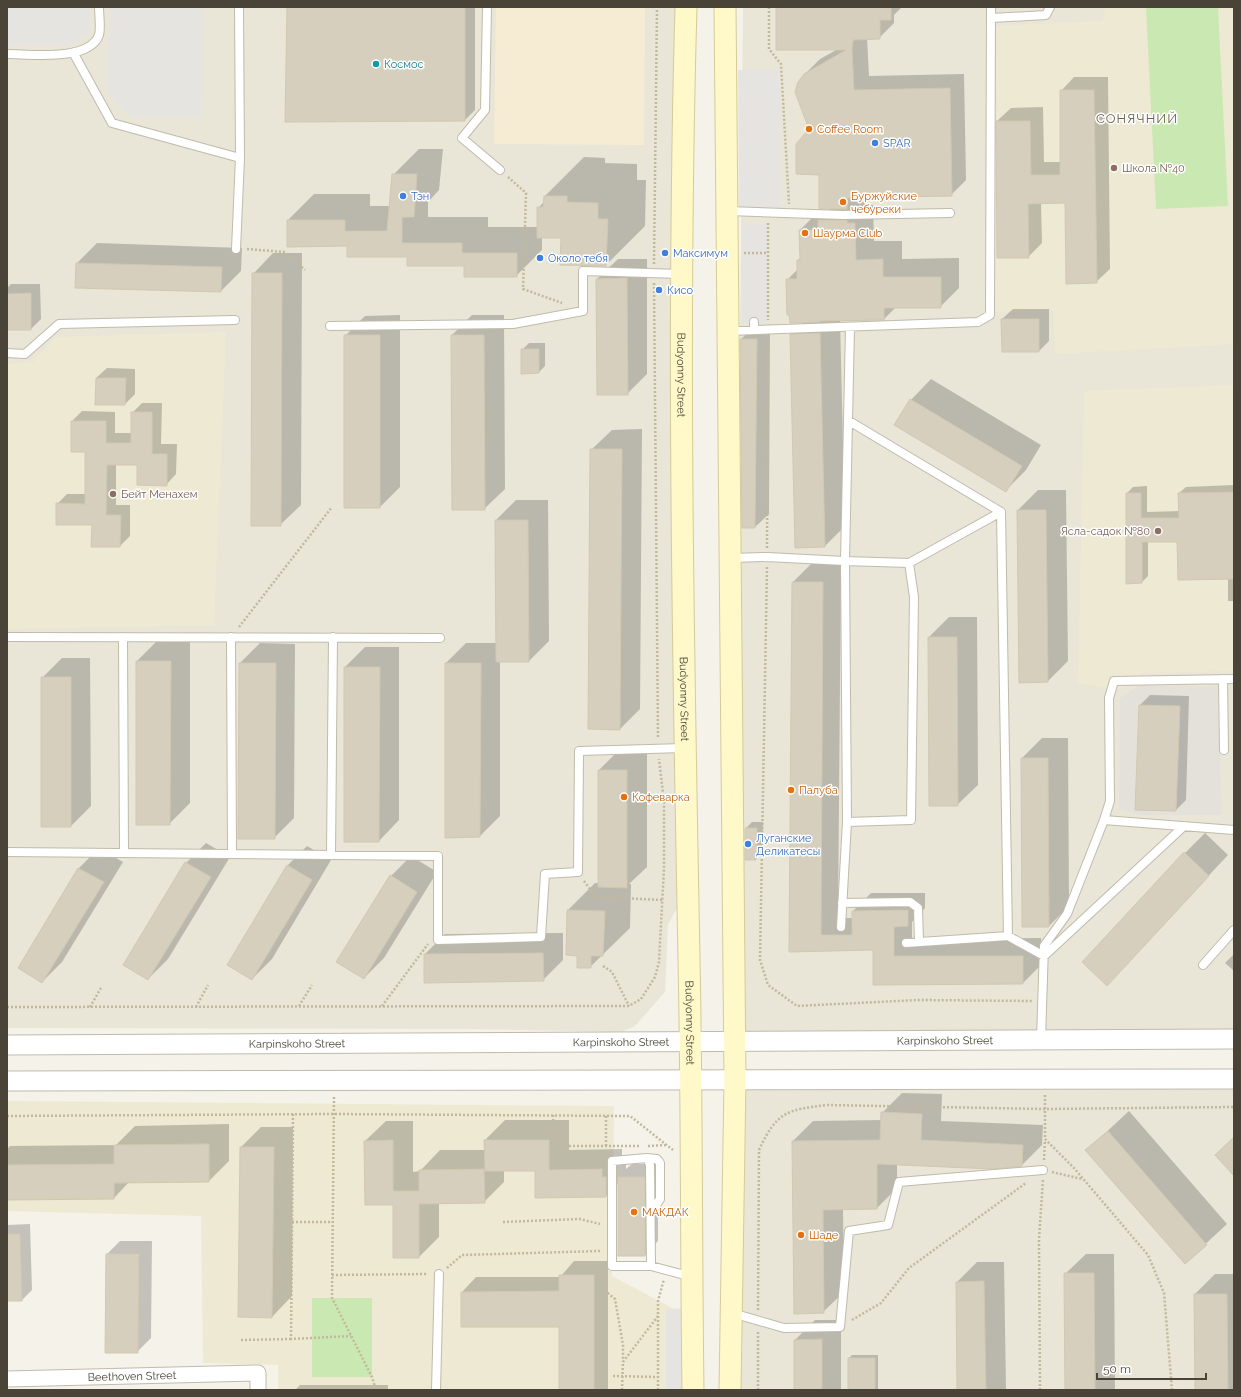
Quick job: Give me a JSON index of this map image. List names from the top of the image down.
{
  "streets": {
    "main road": ["Budyonny Street"],
    "street": ["Karpinskoho Street", "Beethoven Street"]
  },
  "crossings": [
    ["Budyonny Street", "Karpinskoho Street"]
  ],
  "districts": ["СОНЯЧНИЙ"],
  "places": [
    "Космос",
    "Coffee Room",
    "SPAR",
    "Школа №40",
    "Тэн",
    "Буржуйские чебуреки",
    "Шаурма Club",
    "Максимум",
    "Около тебя",
    "Кисо",
    "Бейт Менахем",
    "Ясла-садок №80",
    "Палуба",
    "Кофеварка",
    "Луганские Деликатесы",
    "МАКДАК",
    "Шаде"
  ],
  "scale_bar": "50 m"
}
